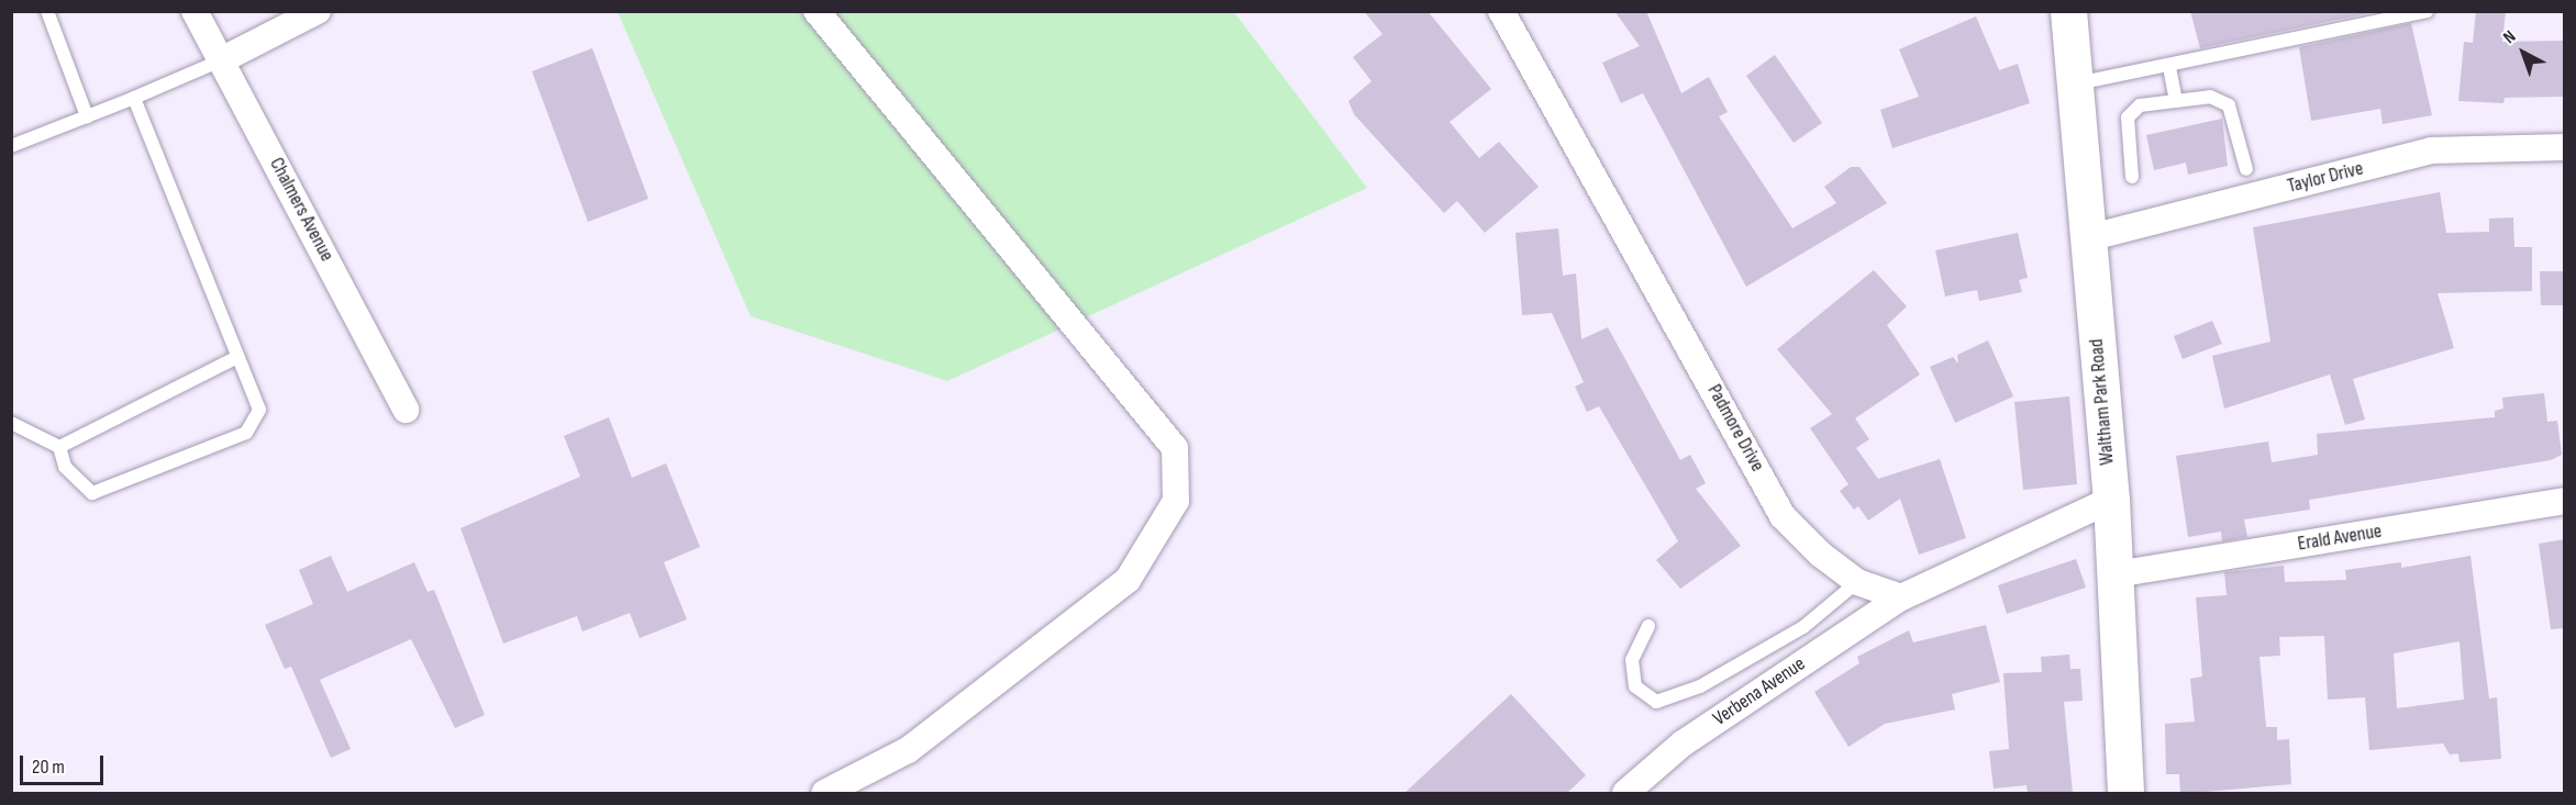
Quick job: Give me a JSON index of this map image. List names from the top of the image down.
{
  "streets": {
    "main road": ["Waltham Park Road"],
    "street": [
      "Taylor Drive",
      "Chalmers Avenue",
      "Padmore Drive",
      "Erald Avenue",
      "Verbena Avenue"
    ]
  },
  "crossings": [
    ["Taylor Drive", "Waltham Park Road"],
    ["Waltham Park Road", "Erald Avenue"],
    ["Padmore Drive", "Verbena Avenue"]
  ],
  "scale_bar": "20 m",
  "north": "top left"
}
